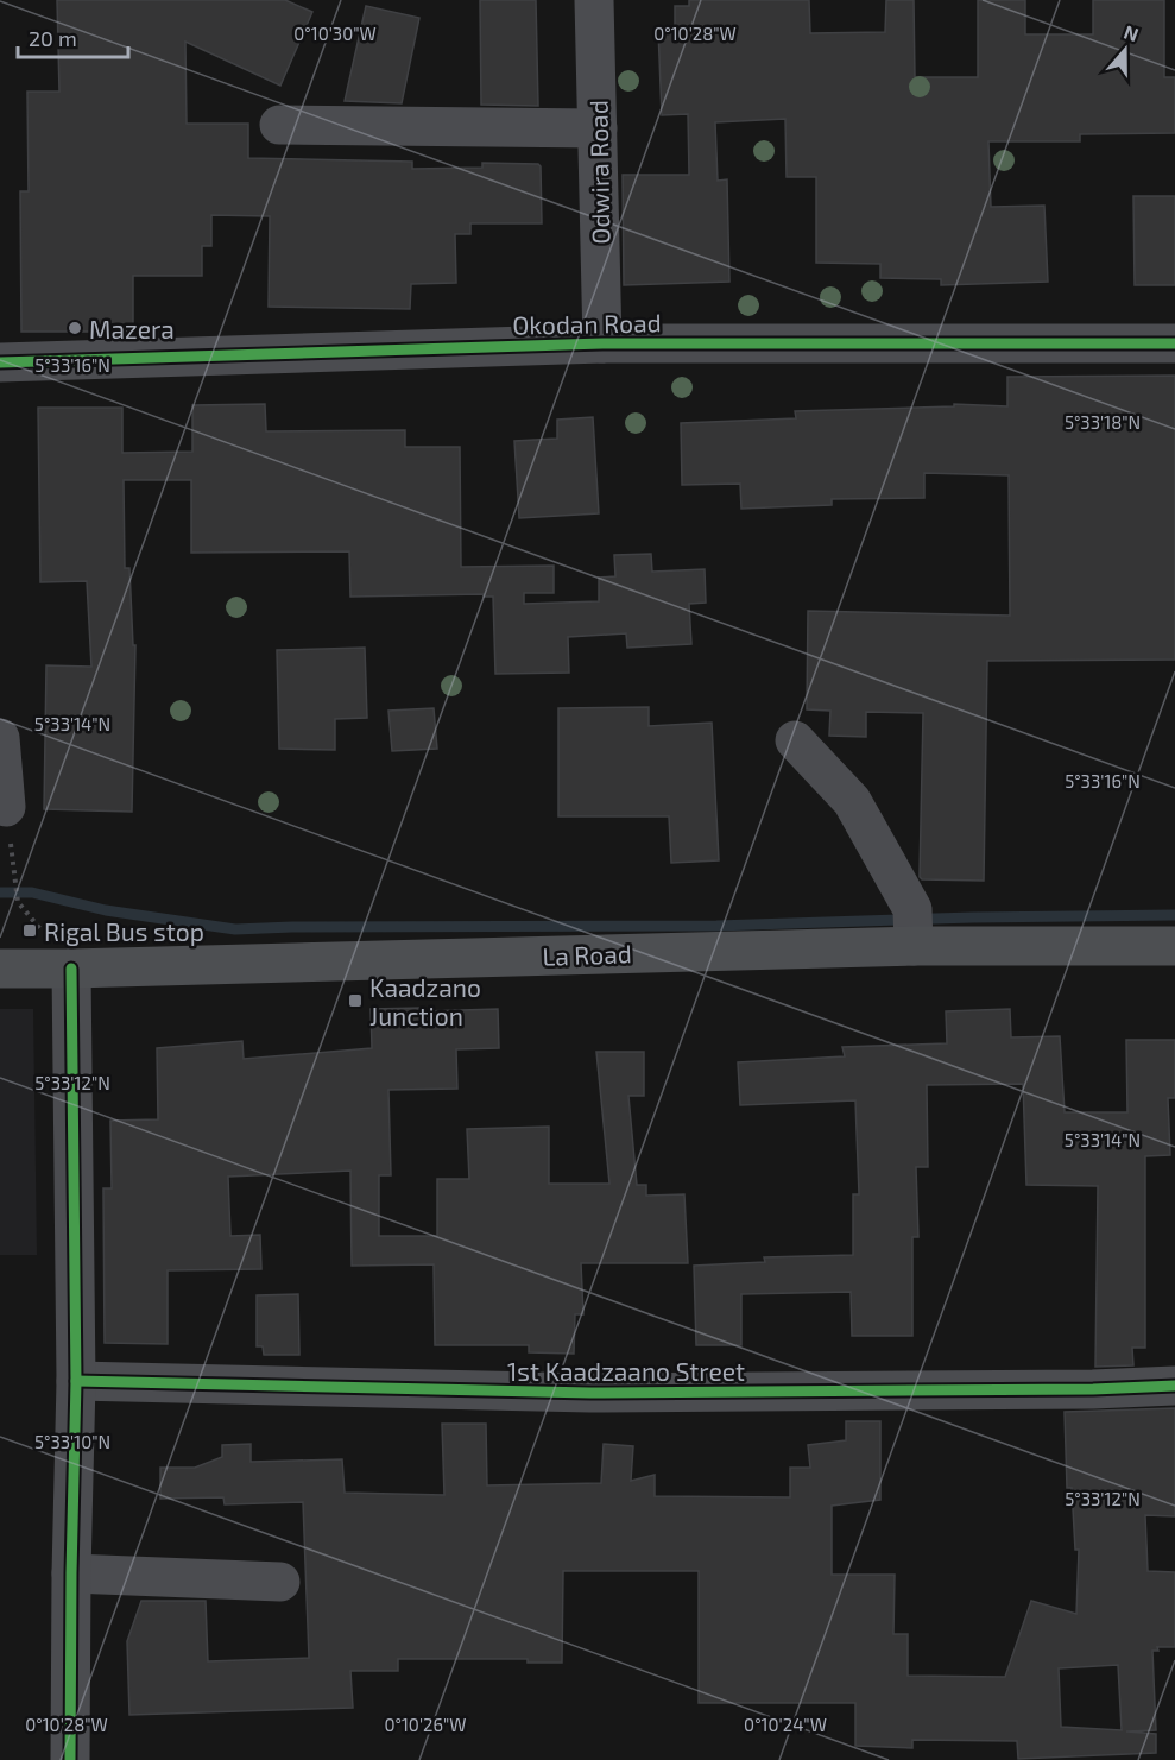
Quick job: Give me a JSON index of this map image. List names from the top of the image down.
{
  "streets": {
    "main road": ["La Road"],
    "street": ["Odwira Road", "Okodan Road", "1st Kaadzaano Street"]
  },
  "crossings": [
    ["Odwira Road", "Okodan Road"]
  ],
  "places": {
    "other": ["Mazera"],
    "transit": ["Rigal Bus stop", "Kaadzano Junction"]
  },
  "scale_bar": "20 m",
  "north": "top",
  "coordinates": [
    "0°10'30\"W",
    "0°10'28\"W",
    "5°33'16\"N",
    "5°33'18\"N",
    "5°33'14\"N",
    "5°33'12\"N",
    "5°33'10\"N",
    "0°10'26\"W",
    "0°10'24\"W"
  ]
}
